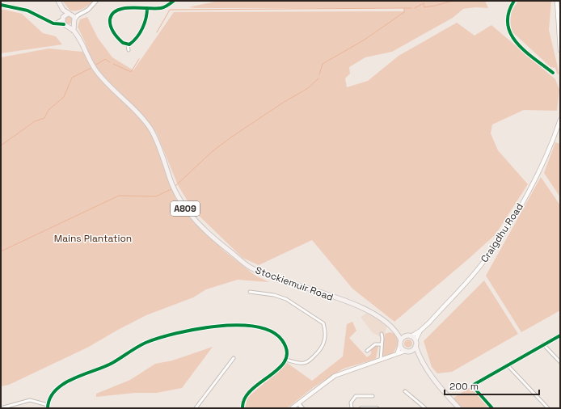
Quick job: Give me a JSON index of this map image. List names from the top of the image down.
{
  "streets": {
    "main road": ["A809", "Craigdhu Road", "Stockiemuir Road"]
  },
  "crossings": [
    ["Craigdhu Road", "Stockiemuir Road"]
  ],
  "parks": ["Mains Plantation"],
  "scale_bar": "200 m"
}
